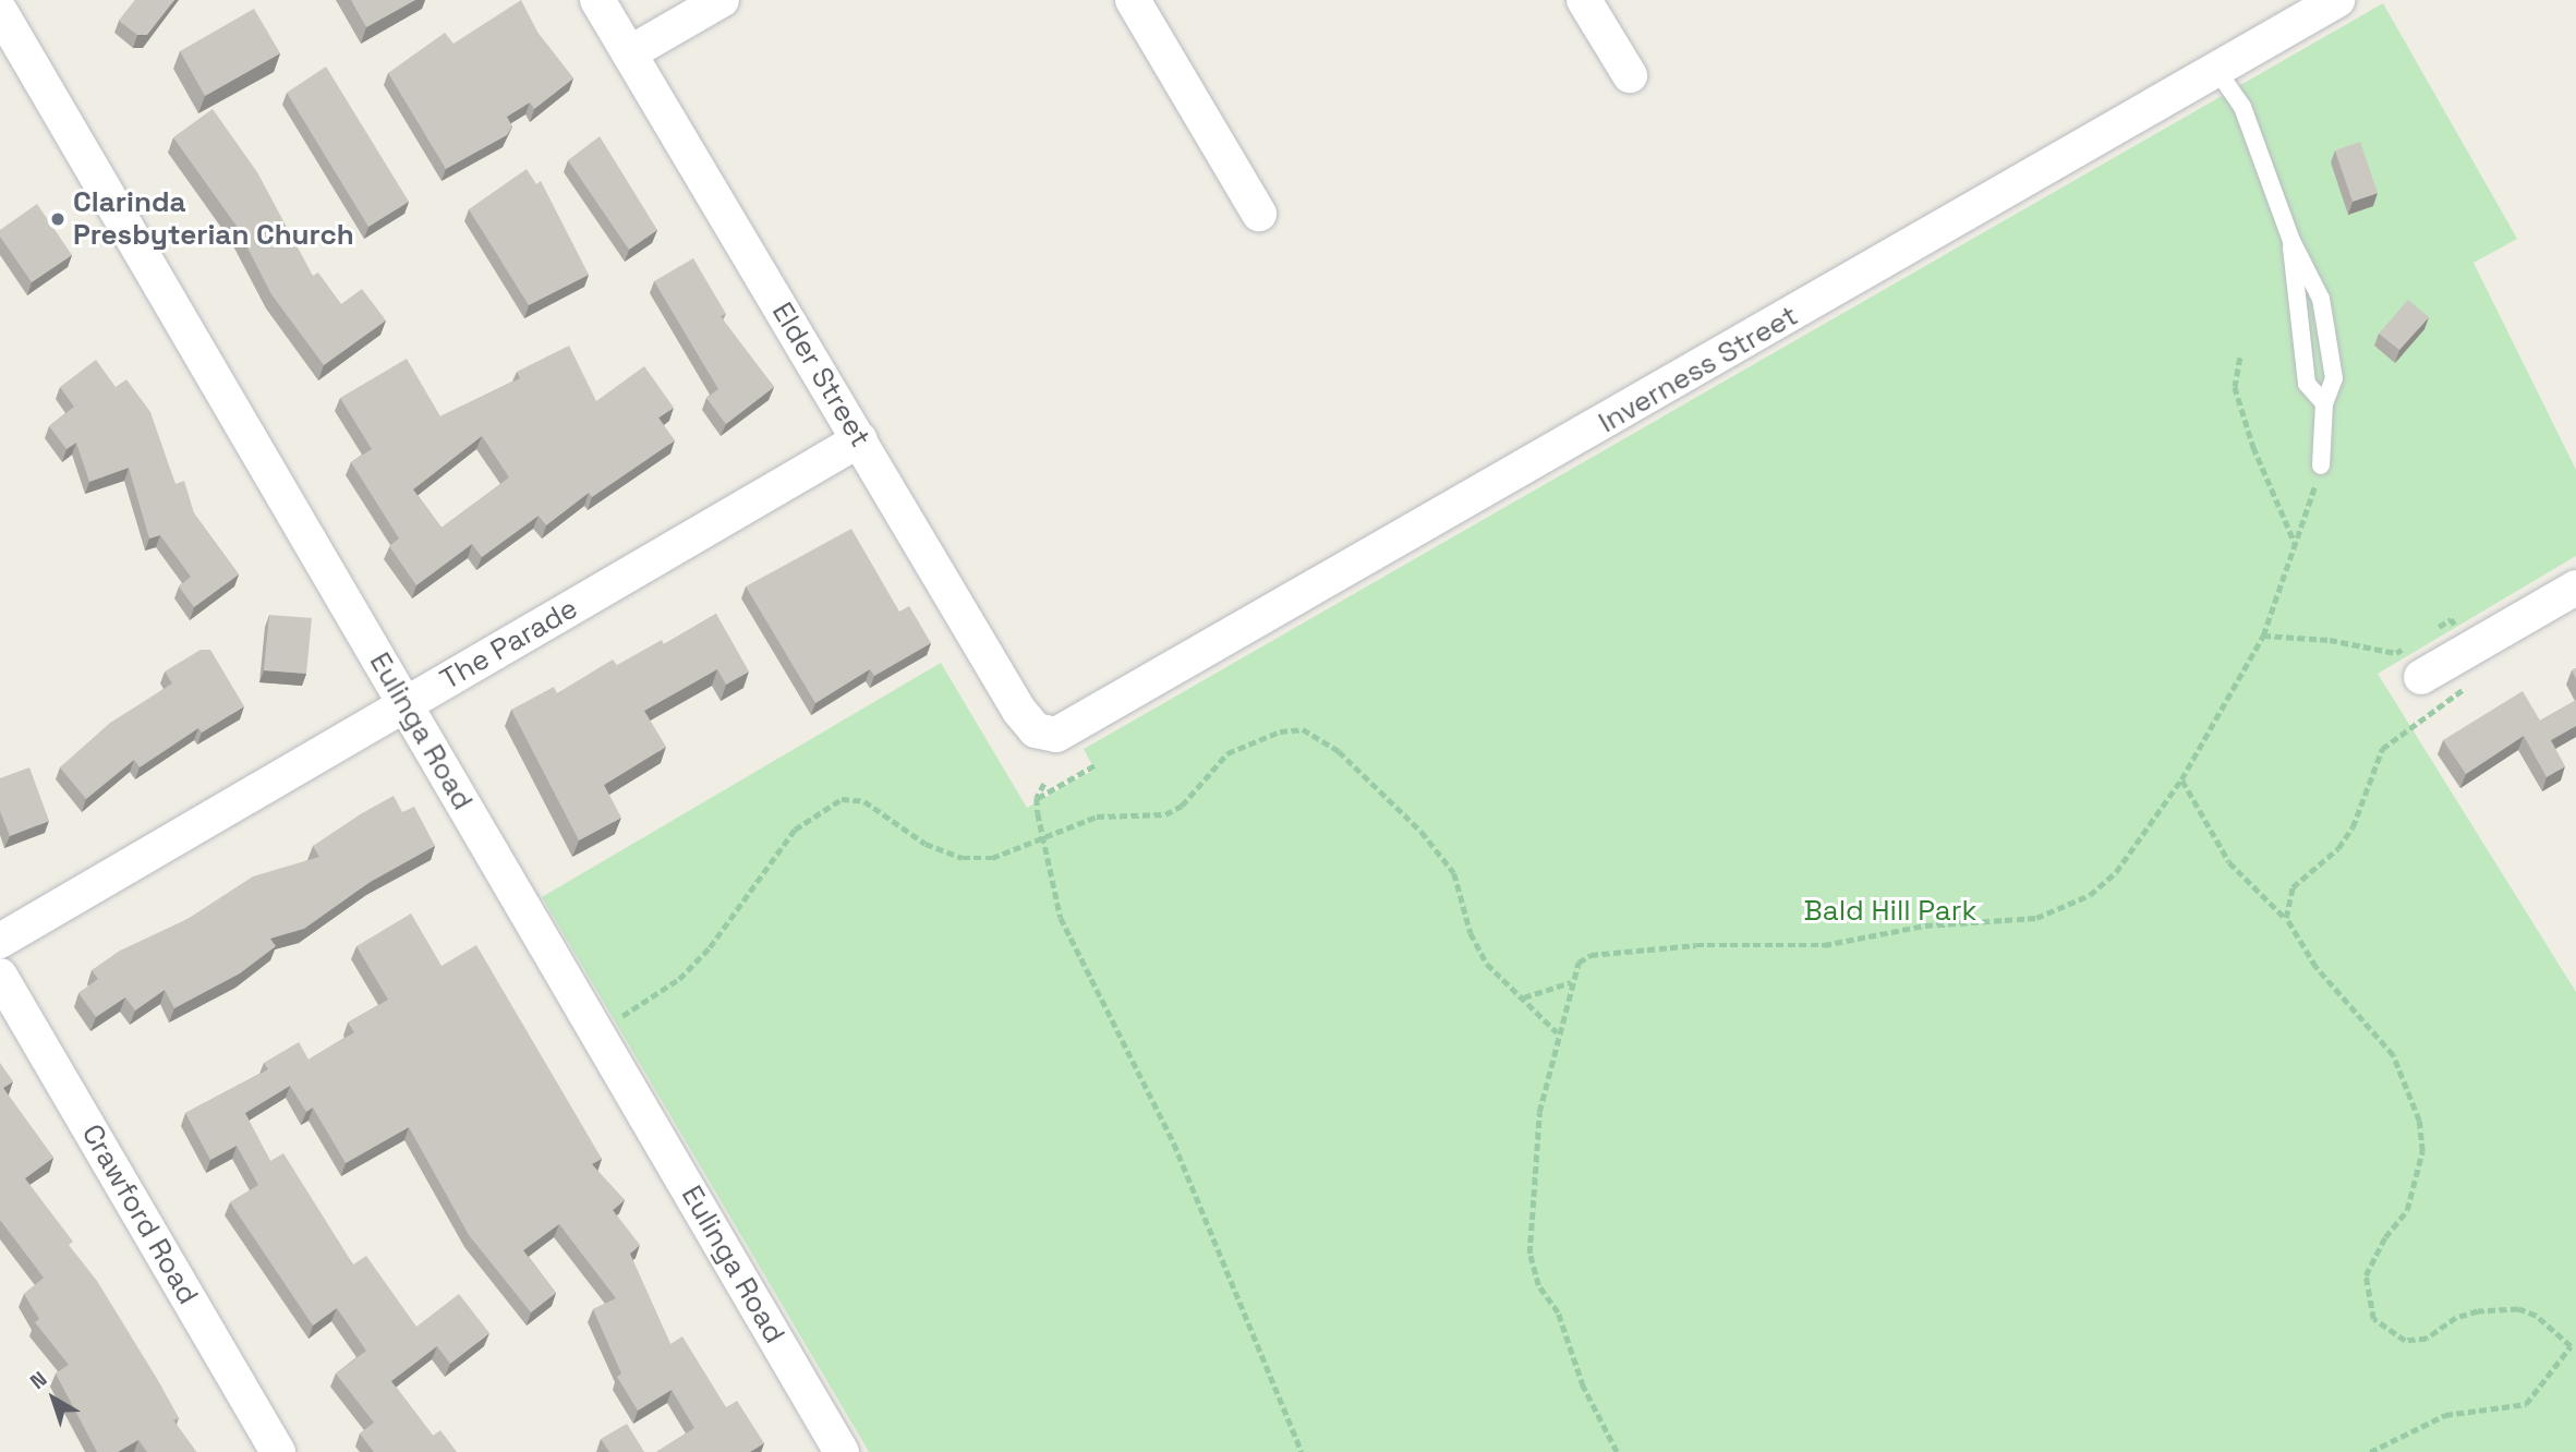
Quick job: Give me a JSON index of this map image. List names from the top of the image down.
{
  "streets": {
    "street": [
      "Inverness Street",
      "Elder Street",
      "The Parade",
      "Eulinga Road",
      "Crawford Road"
    ]
  },
  "crossings": [
    ["Inverness Street", "Elder Street"],
    ["Elder Street", "The Parade"],
    ["The Parade", "Eulinga Road"]
  ],
  "parks": ["Bald Hill Park"],
  "places": ["Clarinda Presbyterian Church"],
  "north": "top left"
}
